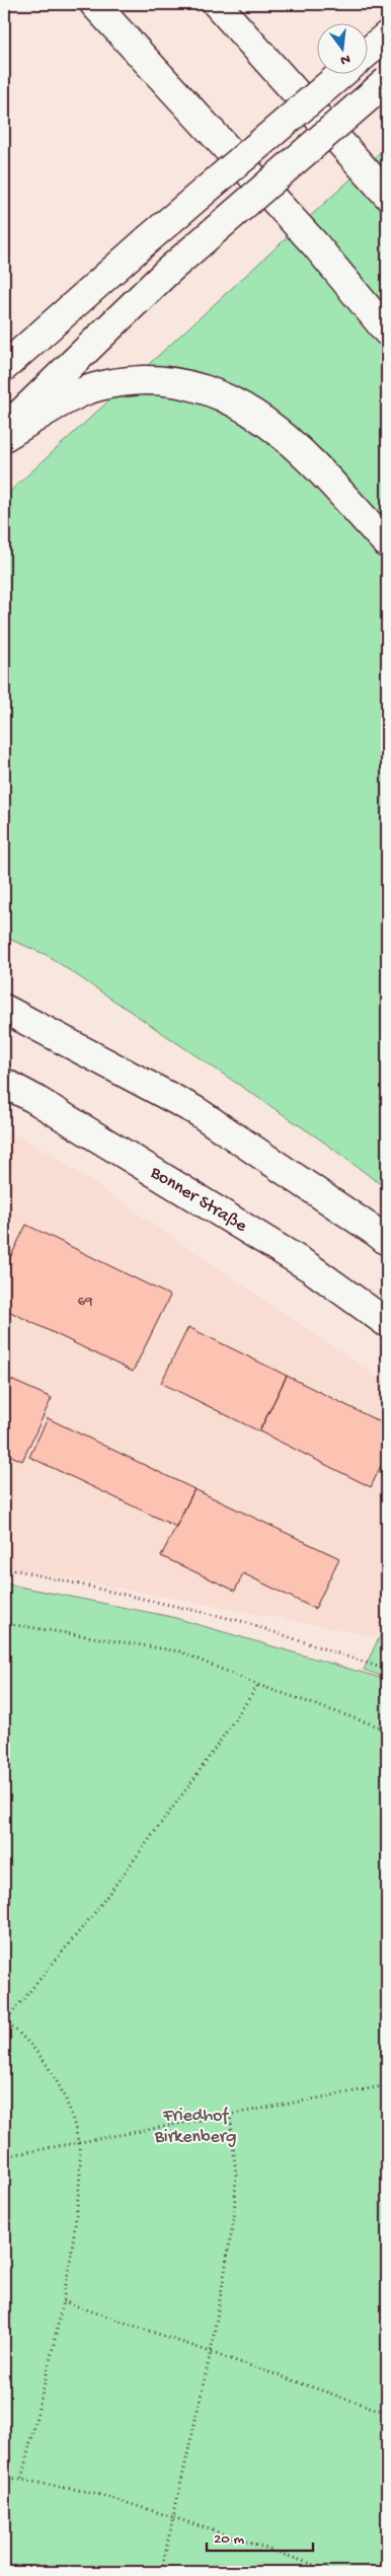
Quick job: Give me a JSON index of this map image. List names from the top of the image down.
{
  "streets": {
    "main road": ["Bonner Straße"]
  },
  "parks": ["Friedhof Birkenberg"],
  "house_numbers": ["69"],
  "scale_bar": "20 m",
  "north": "bottom"
}
